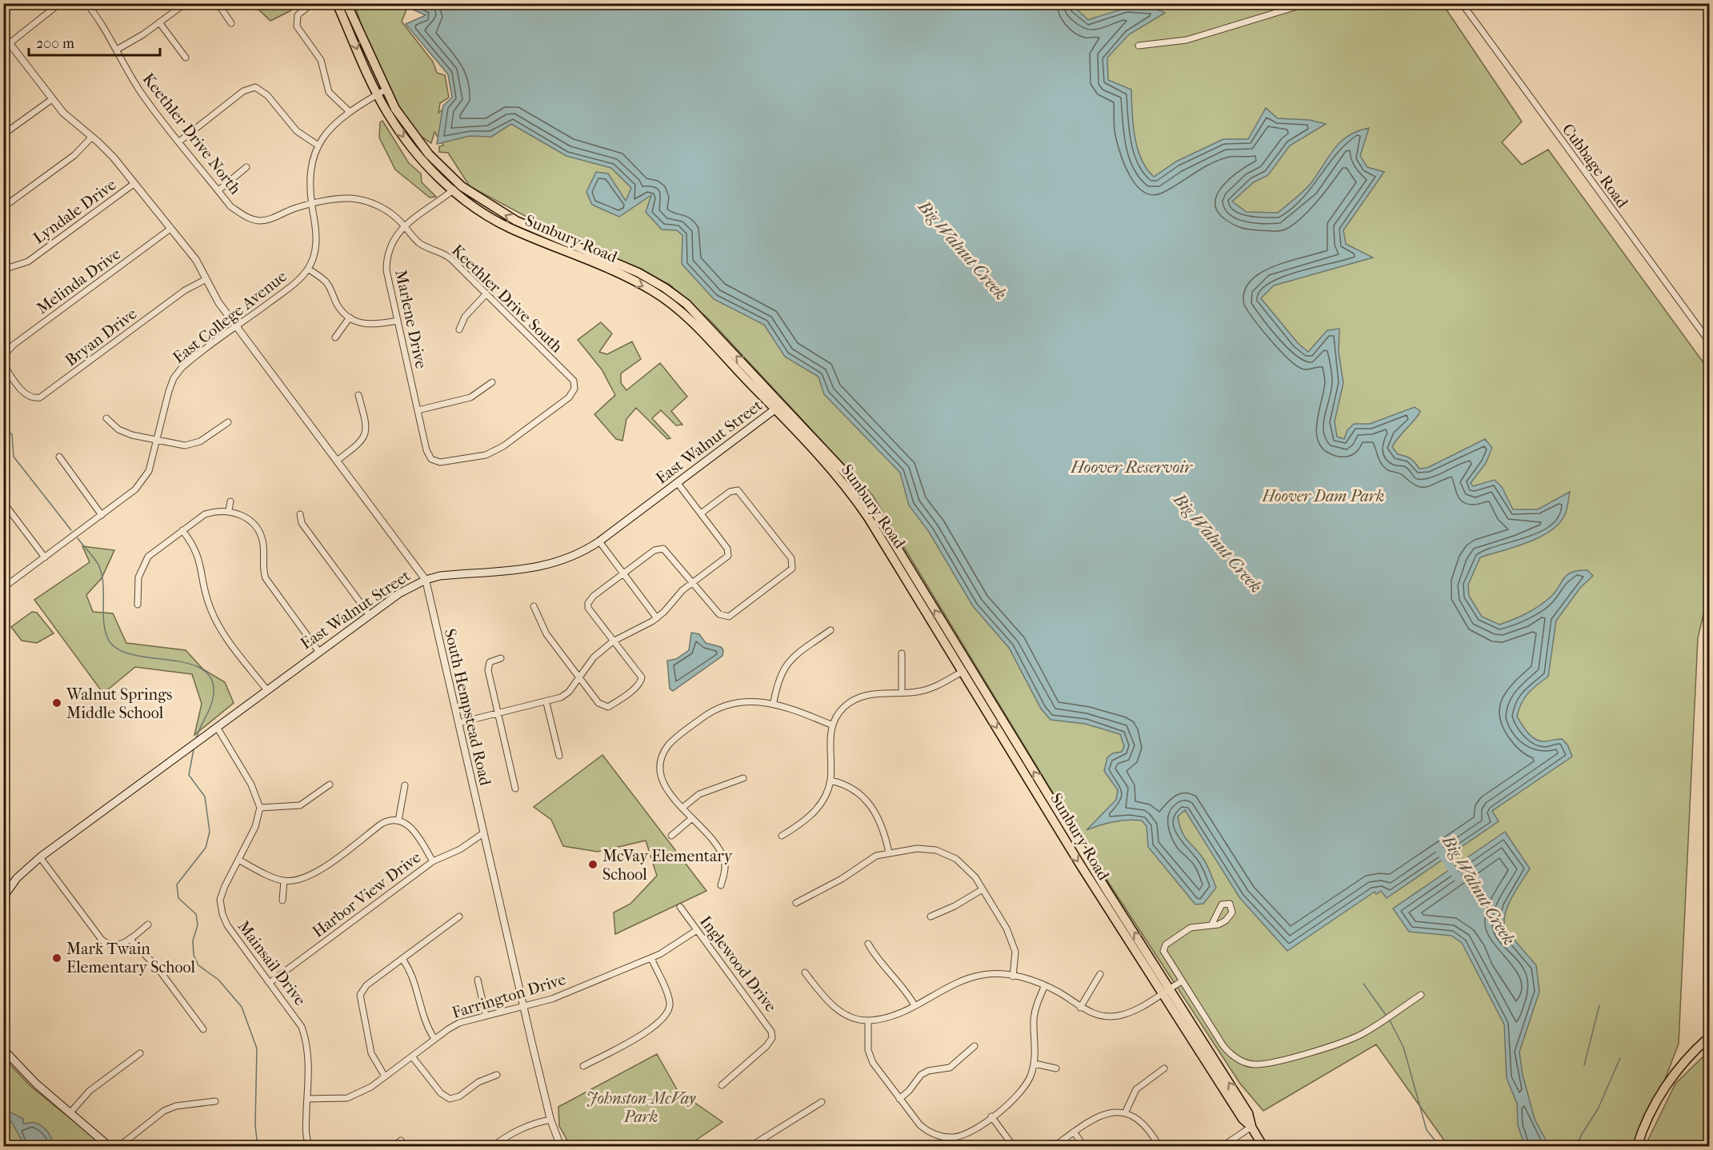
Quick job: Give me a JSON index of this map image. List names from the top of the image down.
{
  "streets": {
    "main road": ["Sunbury Road", "East Walnut Street"],
    "street": [
      "Keethler Drive North",
      "Cubbage Road",
      "Lyndale Drive",
      "Melinda Drive",
      "Keethler Drive South",
      "East College Avenue",
      "Marlene Drive",
      "Bryan Drive",
      "South Hempstead Road",
      "Harbor View Drive",
      "Mainsail Drive",
      "Inglewood Drive",
      "Farrington Drive"
    ]
  },
  "crossings": [
    ["Keethler Drive North", "Keethler Drive South"],
    ["Keethler Drive North", "East College Avenue"],
    ["Lyndale Drive", "South Hempstead Road"],
    ["Sunbury Road", "East College Avenue"],
    ["Sunbury Road", "Marlene Drive"],
    ["Sunbury Road", "East Walnut Street"],
    ["Melinda Drive", "South Hempstead Road"],
    ["Keethler Drive South", "East College Avenue"],
    ["Keethler Drive South", "Marlene Drive"],
    ["East College Avenue", "South Hempstead Road"],
    ["Bryan Drive", "South Hempstead Road"],
    ["East Walnut Street", "South Hempstead Road"],
    ["South Hempstead Road", "Harbor View Drive"],
    ["South Hempstead Road", "Farrington Drive"],
    ["Harbor View Drive", "Mainsail Drive"],
    ["Mainsail Drive", "Farrington Drive"],
    ["Inglewood Drive", "Farrington Drive"]
  ],
  "water": ["Big Walnut Creek", "Hoover Reservoir"],
  "parks": ["Hoover Dam Park", "Johnston-McVay Park"],
  "places": ["Walnut Springs Middle School", "McVay Elementary School", "Mark Twain Elementary School"],
  "scale_bar": "200 m"
}
